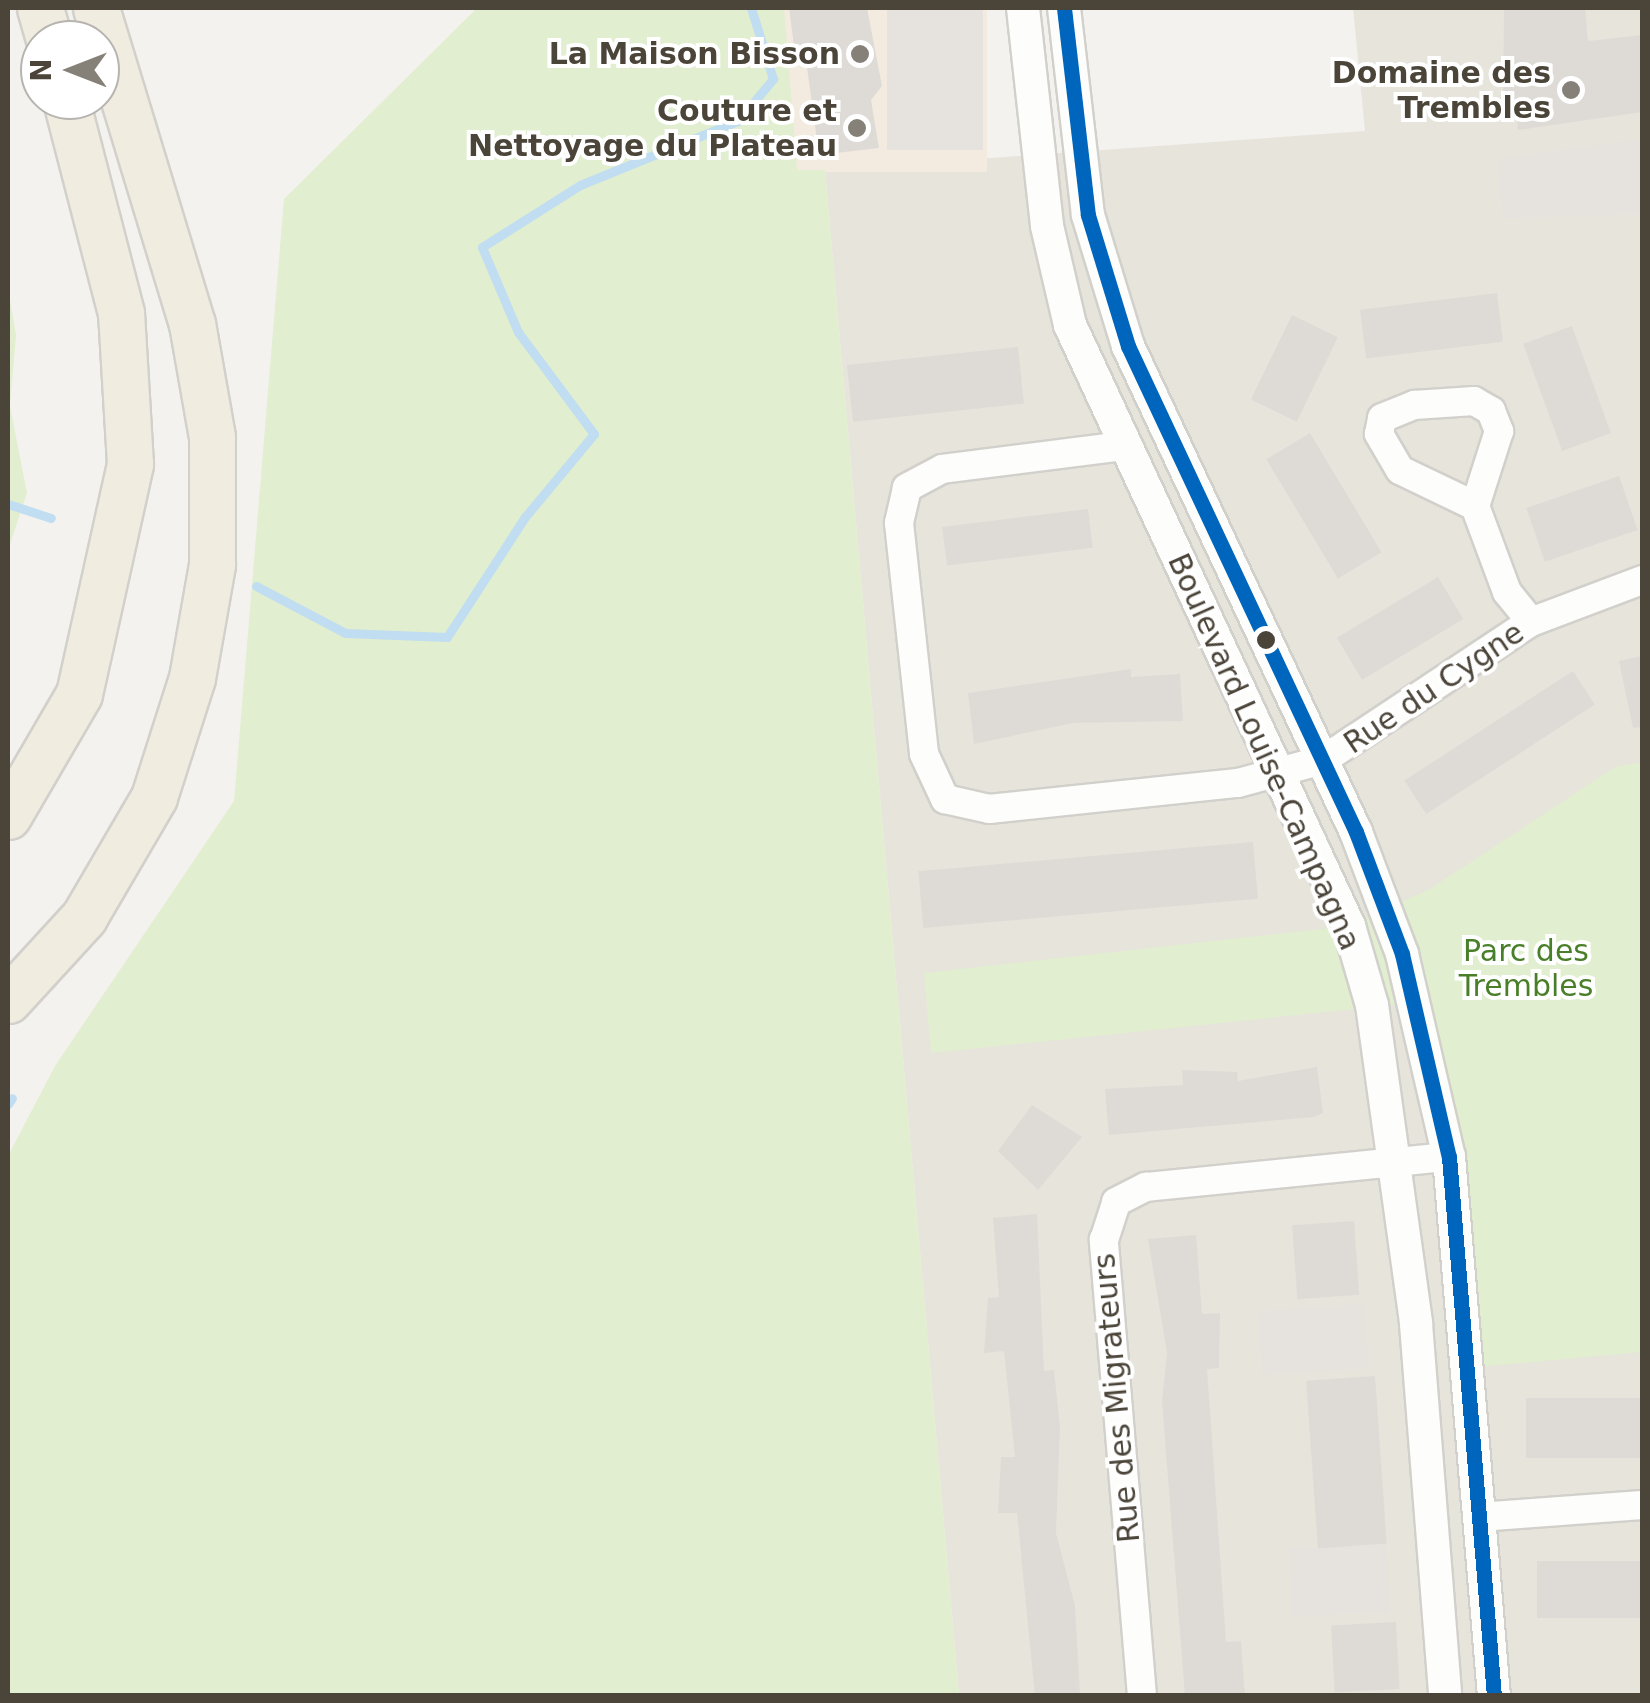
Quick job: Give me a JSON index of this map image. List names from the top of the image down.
{
  "streets": {
    "street": ["Rue du Cygne", "Boulevard Louise-Campagna", "Rue des Migrateurs"]
  },
  "crossings": [
    ["Rue du Cygne", "Boulevard Louise-Campagna"],
    ["Boulevard Louise-Campagna", "Rue des Migrateurs"]
  ],
  "parks": ["Parc des Trembles"],
  "places": ["La Maison Bisson", "Domaine des Trembles", "Couture et Nettoyage du Plateau"],
  "north": "left"
}
